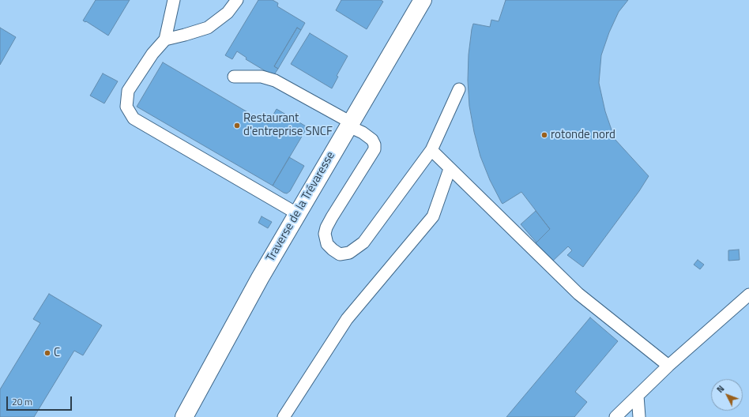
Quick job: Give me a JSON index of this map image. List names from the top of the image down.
{
  "streets": {
    "street": ["Traverse de la Trévaresse"]
  },
  "places": ["Restaurant d'entreprise SNCF", "rotonde nord", "C"],
  "scale_bar": "20 m",
  "north": "top left"
}
